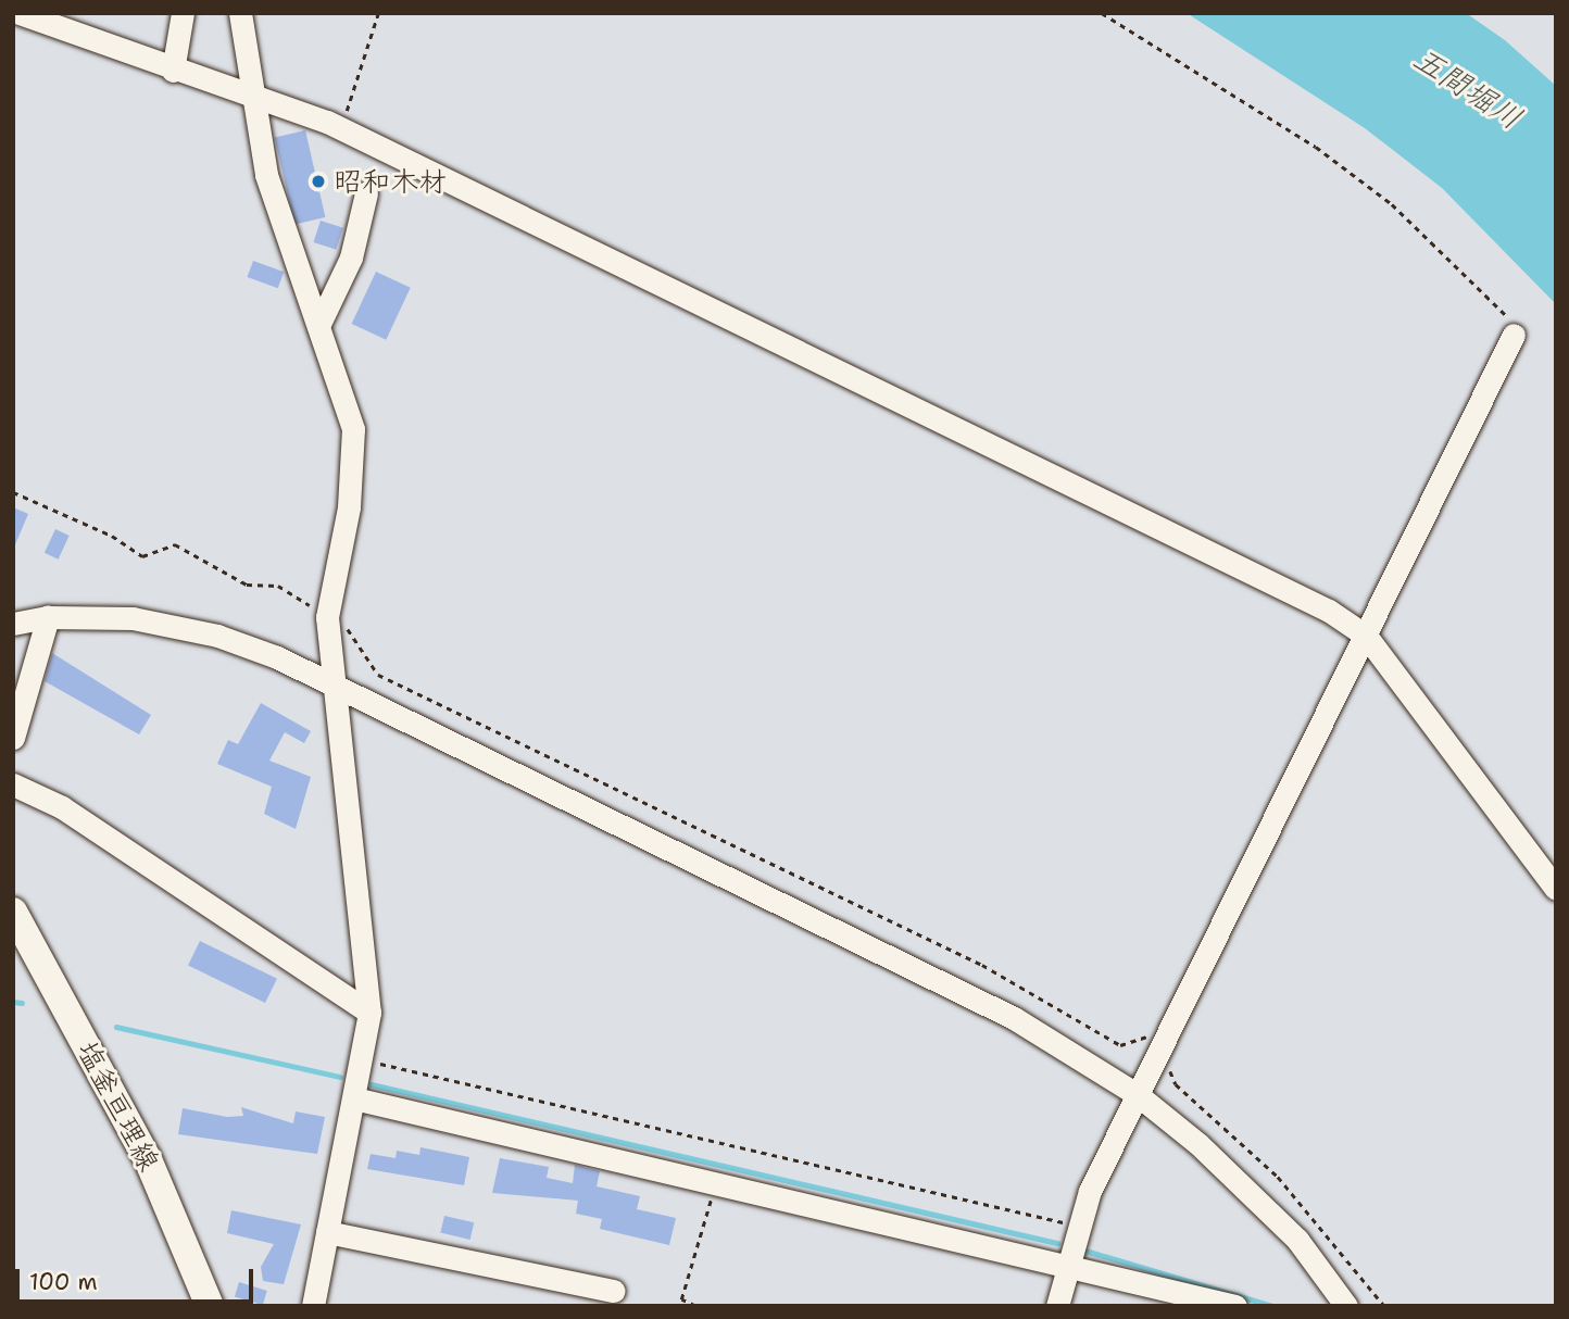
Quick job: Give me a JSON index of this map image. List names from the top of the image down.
{
  "streets": {
    "main road": ["塩釜亘理線"]
  },
  "water": ["五間堀川"],
  "places": ["昭和木材"],
  "scale_bar": "100 m"
}
